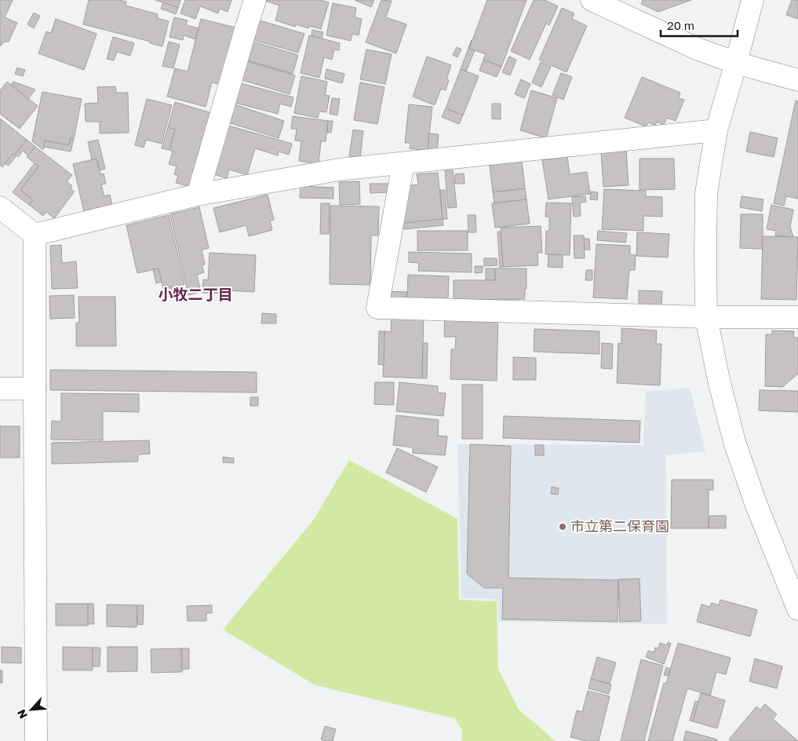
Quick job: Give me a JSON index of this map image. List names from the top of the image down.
{
  "districts": ["小牧二丁目"],
  "places": ["市立第二保育園"],
  "scale_bar": "20 m",
  "north": "bottom left"
}
